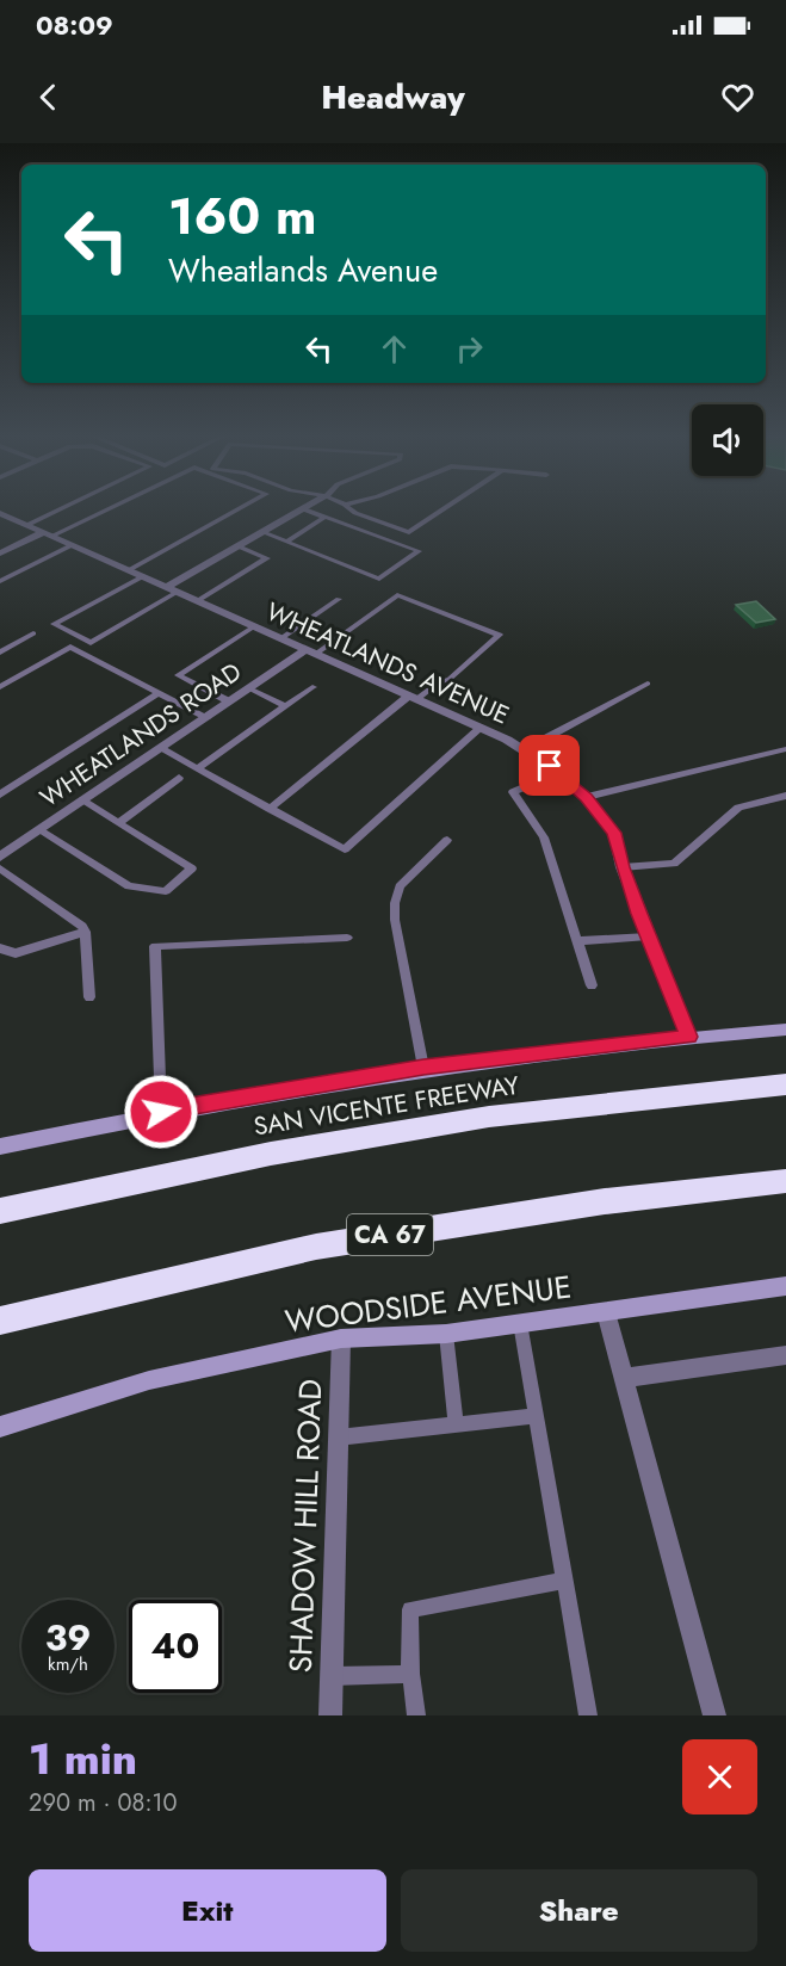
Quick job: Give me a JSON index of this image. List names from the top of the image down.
{
  "streets": {
    "highway": ["SAN VICENTE FREEWAY", "CA 67"],
    "street": [
      "WHEATLANDS AVENUE",
      "WHEATLANDS ROAD",
      "WOODSIDE AVENUE",
      "SHADOW HILL ROAD"
    ]
  },
  "crossings": [
    ["WHEATLANDS AVENUE", "WHEATLANDS ROAD"],
    ["WOODSIDE AVENUE", "SHADOW HILL ROAD"]
  ],
  "page": {
    "status": "08:09",
    "header": "Headway",
    "turn": ["160 m", "Wheatlands Avenue"],
    "speed": "39 km/h",
    "limit": "40",
    "heading": ["1 min", "290 m · 08:10"],
    "buttons": ["Exit", "Share"]
  }
}
